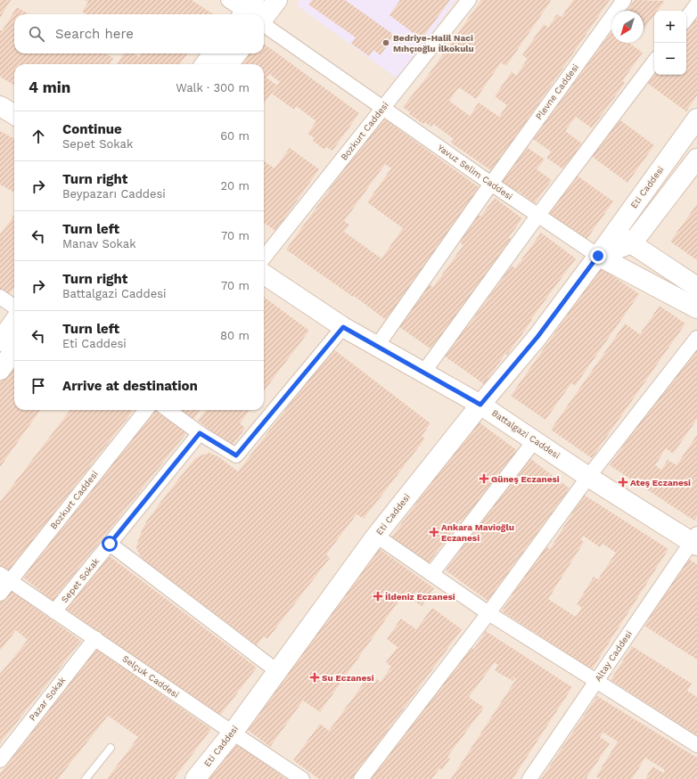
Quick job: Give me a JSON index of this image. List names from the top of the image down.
{
  "streets": {
    "street": [
      "Plevne Caddesi",
      "Bozkurt Caddesi",
      "Yavuz Selim Caddesi",
      "Eti Caddesi",
      "Battalgazi Caddesi",
      "Sepet Sokak",
      "Altay Caddesi",
      "Selçuk Caddesi",
      "Pazar Sokak"
    ]
  },
  "crossings": [
    ["Plevne Caddesi", "Yavuz Selim Caddesi"],
    ["Plevne Caddesi", "Battalgazi Caddesi"],
    ["Bozkurt Caddesi", "Yavuz Selim Caddesi"],
    ["Bozkurt Caddesi", "Selçuk Caddesi"],
    ["Yavuz Selim Caddesi", "Eti Caddesi"],
    ["Eti Caddesi", "Battalgazi Caddesi"],
    ["Eti Caddesi", "Selçuk Caddesi"],
    ["Battalgazi Caddesi", "Altay Caddesi"],
    ["Sepet Sokak", "Selçuk Caddesi"],
    ["Selçuk Caddesi", "Pazar Sokak"]
  ],
  "places": {
    "other": ["Bedriye-Halil Naci Mıhçıoğlu İlkokulu"],
    "health": [
      "Güneş Eczanesi",
      "Ateş Eczanesi",
      "Ankara Mavioğlu Eczanesi",
      "İldeniz Eczanesi",
      "Su Eczanesi"
    ]
  },
  "north": "bottom left",
  "page": {
    "map_buttons": ["+", "−"],
    "search": "Search here",
    "heading": ["4 min", "Walk · 300 m"],
    "list": [
      ["Continue", "Sepet Sokak", "60 m"],
      ["Turn right", "Beypazarı Caddesi", "20 m"],
      ["Turn left", "Manav Sokak", "70 m"],
      ["Turn right", "Battalgazi Caddesi", "70 m"],
      ["Turn left", "Eti Caddesi", "80 m"],
      "Arrive at destination"
    ]
  }
}
